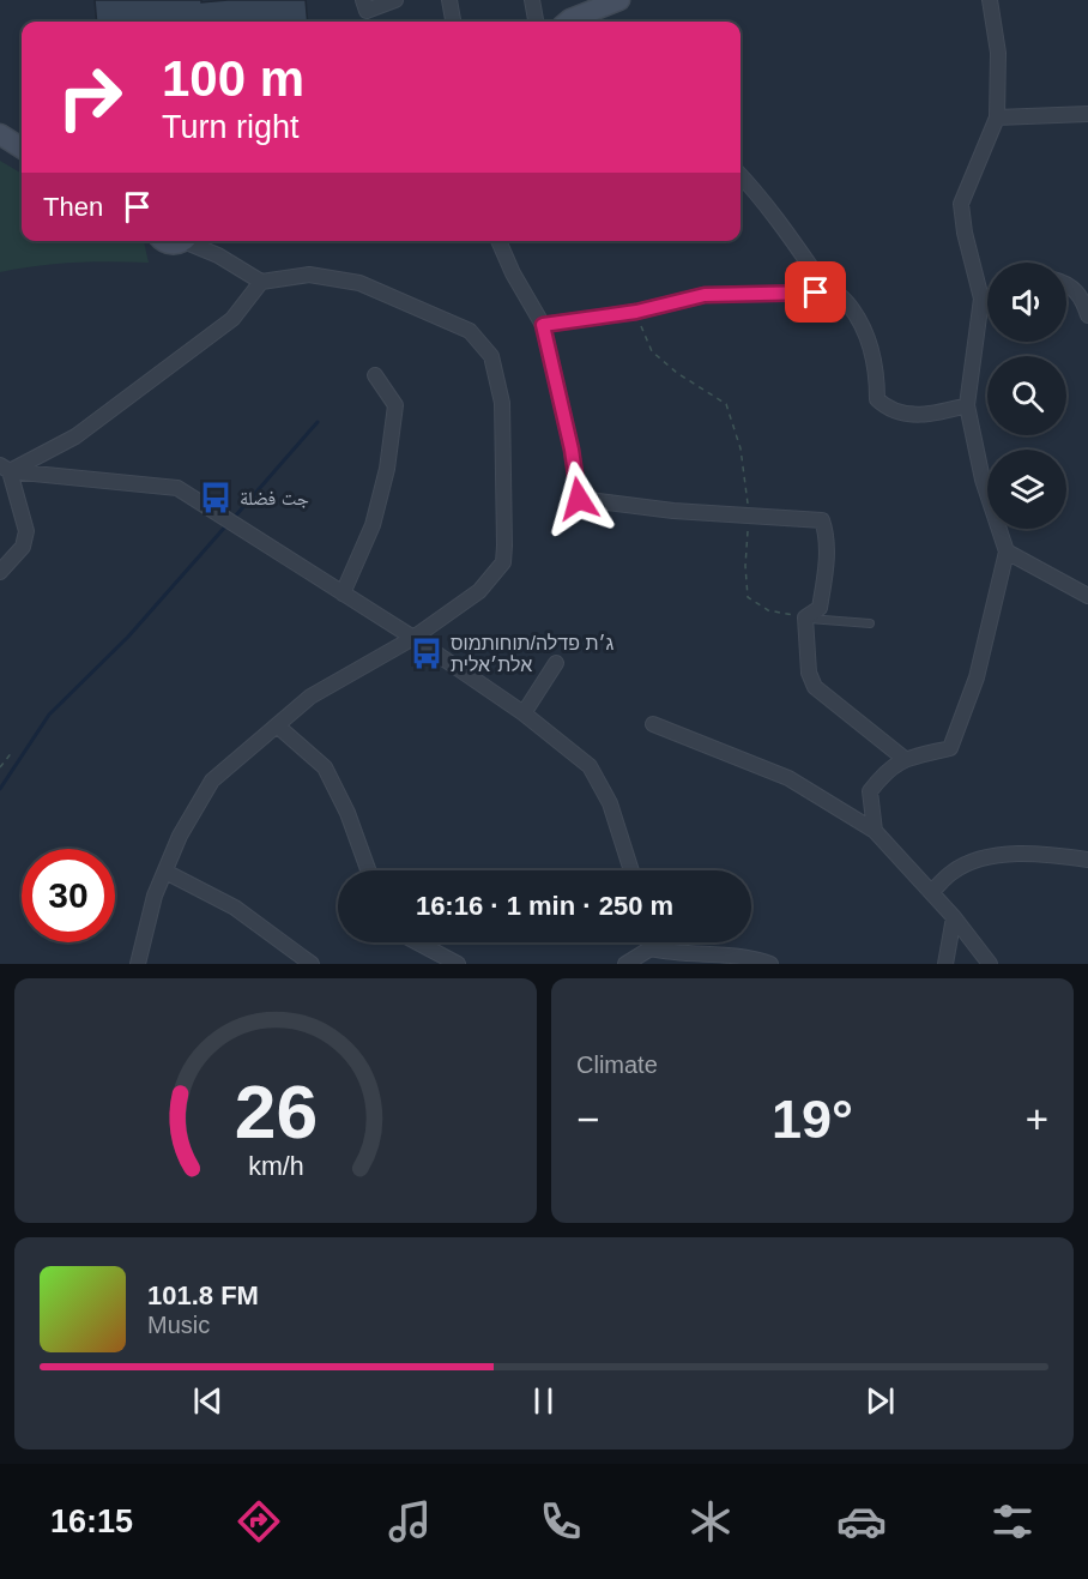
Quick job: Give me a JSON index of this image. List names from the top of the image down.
{
  "places": {
    "bus stop": ["جت فضلة", "ג׳ת פדלה/תוחותמוס אלת׳אלית"]
  },
  "page": {
    "turn": ["100 m", "Turn right"],
    "then": "Then",
    "limit": "30",
    "trip": "16:16 · 1 min · 250 m",
    "tile": "Climate",
    "heat": ["−", "19°", "+"],
    "song": ["101.8 FM", "Music"],
    "tabs": "16:15",
    "gauge": ["26", "km/h"]
  }
}
